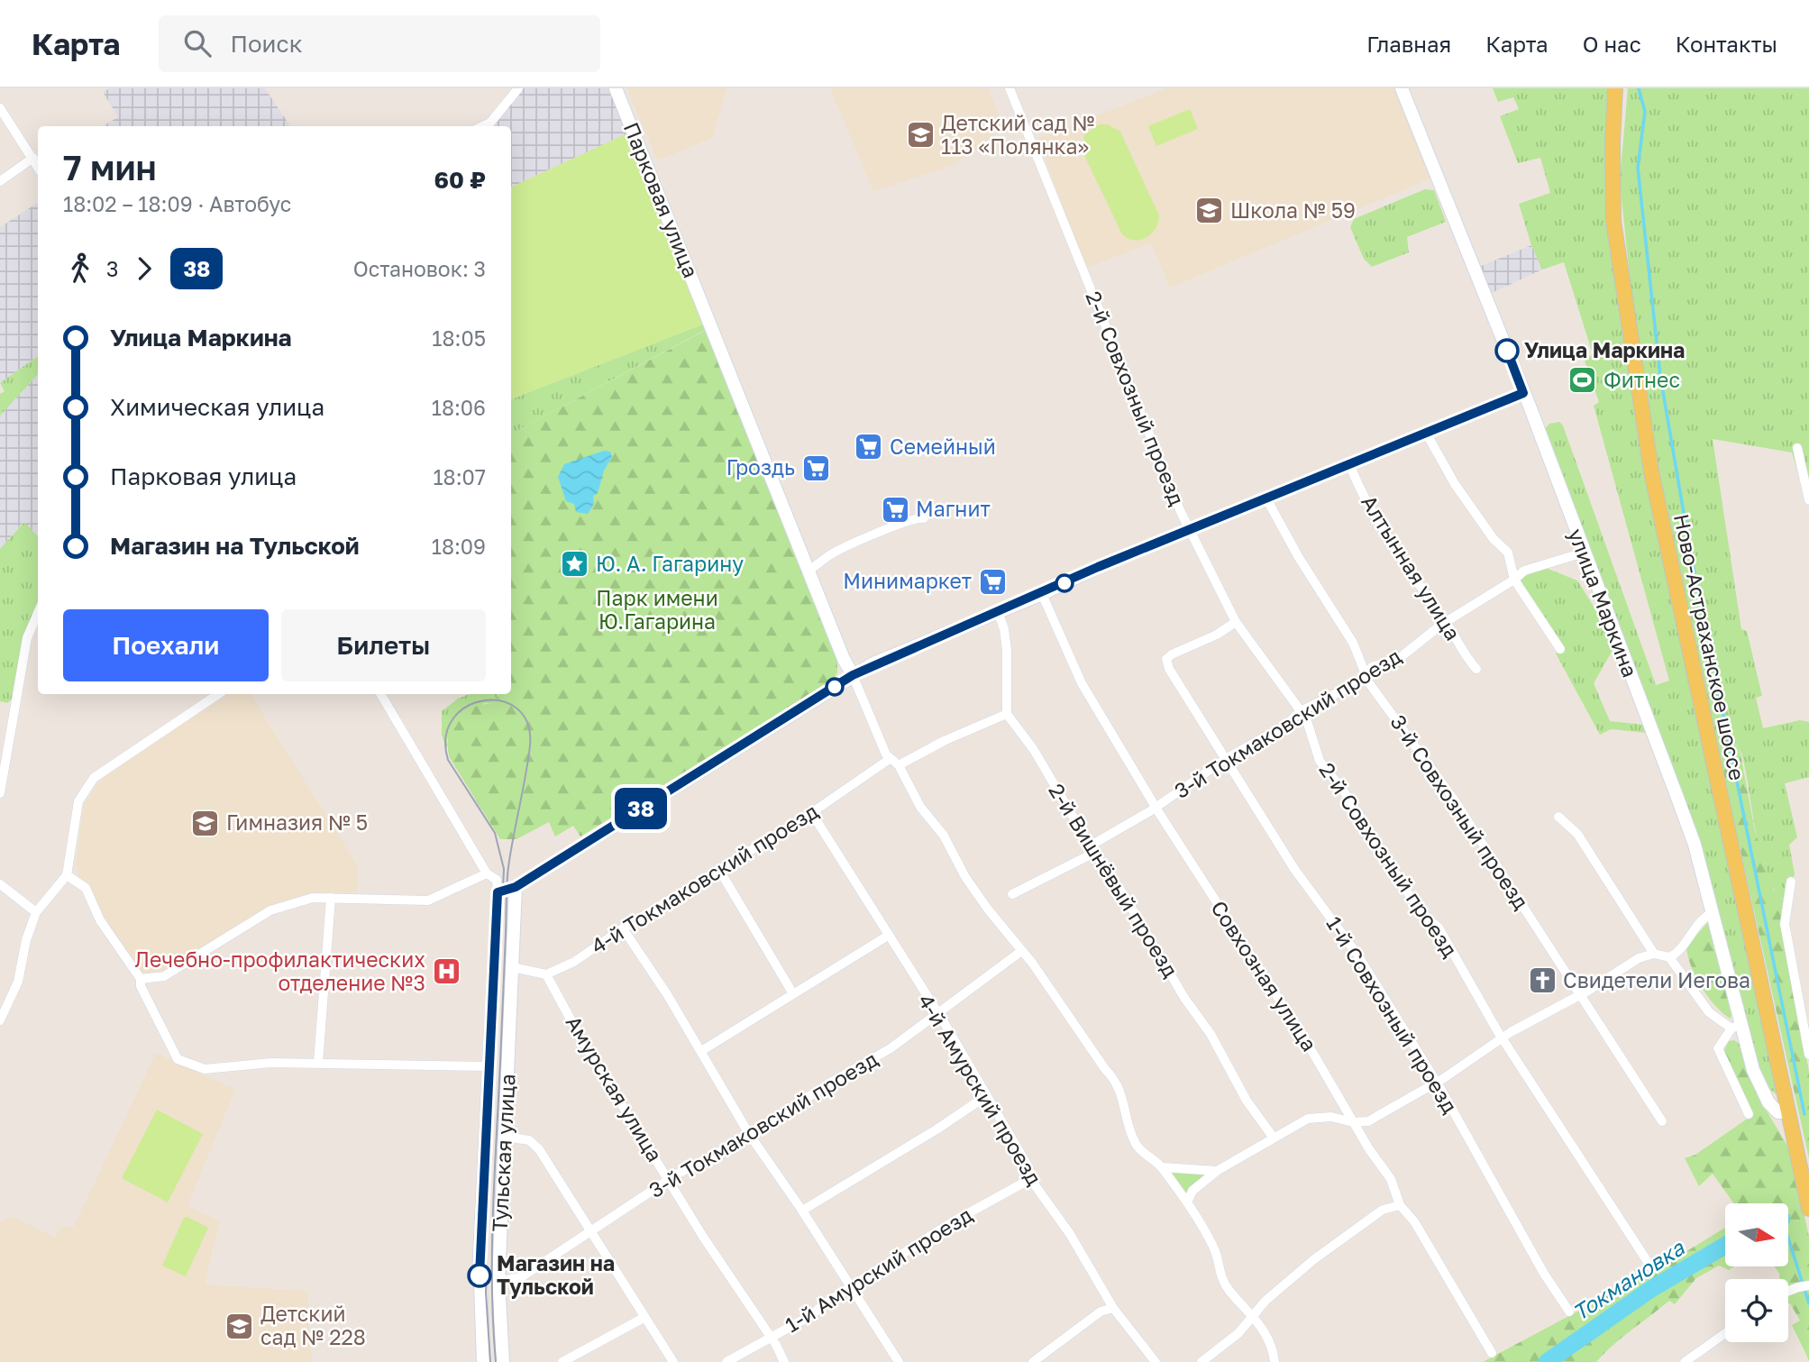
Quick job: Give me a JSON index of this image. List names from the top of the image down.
{
  "streets": {
    "main road": ["Ново-Астраханское шоссе"],
    "street": [
      "Парковая улица",
      "2-й Совхозный проезд",
      "Алтынная улица",
      "улица Маркина",
      "3-й Токмаковский проезд",
      "3-й Совхозный проезд",
      "4-й Токмаковский проезд",
      "2-й Вишнёвый проезд",
      "Совхозная улица",
      "1-й Совхозный проезд",
      "Амурская улица",
      "4-й Амурский проезд",
      "Тульская улица",
      "1-й Амурский проезд"
    ]
  },
  "crossings": [
    ["Парковая улица", "4-й Токмаковский проезд"],
    ["2-й Совхозный проезд", "3-й Токмаковский проезд"],
    ["2-й Совхозный проезд", "1-й Совхозный проезд"],
    ["Алтынная улица", "3-й Токмаковский проезд"],
    ["улица Маркина", "Ново-Астраханское шоссе"],
    ["улица Маркина", "3-й Токмаковский проезд"],
    ["3-й Токмаковский проезд", "3-й Совхозный проезд"],
    ["3-й Токмаковский проезд", "2-й Вишнёвый проезд"],
    ["3-й Токмаковский проезд", "Совхозная улица"],
    ["3-й Токмаковский проезд", "1-й Совхозный проезд"],
    ["3-й Токмаковский проезд", "Амурская улица"],
    ["3-й Токмаковский проезд", "4-й Амурский проезд"],
    ["3-й Токмаковский проезд", "Тульская улица"],
    ["4-й Токмаковский проезд", "Амурская улица"],
    ["4-й Токмаковский проезд", "4-й Амурский проезд"],
    ["Амурская улица", "1-й Амурский проезд"],
    ["4-й Амурский проезд", "1-й Амурский проезд"]
  ],
  "water": ["Токмановка"],
  "parks": ["Парк имени Ю.Гагарина"],
  "places": {
    "school or university": [
      "Детский сад № 113 «Полянка»",
      "Школа № 59",
      "Гимназия № 5",
      "Детский сад № 228"
    ],
    "other": ["Улица Маркина", "Магазин на Тульской"],
    "sports": ["Фитнес"],
    "supermarket": [
      "Семейный",
      "Гроздь",
      "Магнит",
      "Минимаркет"
    ],
    "place": ["Ю. А. Гагарину"],
    "hospital": ["Лечебно-профилактических отделение №3"],
    "church": ["Свидетели Иегова"]
  },
  "lines": ["bus line 38"],
  "north": "right",
  "page": {
    "header": "Карта",
    "search": "Поиск",
    "nav": [
      "Главная",
      "Карта",
      "О нас",
      "Контакты"
    ],
    "on_map": "38",
    "heading": ["7 мин", "18:02 – 18:09 · Автобус", "60 ₽"],
    "legs": ["3", "38", "Остановок: 3"],
    "list": [
      {
        "name": "Улица Маркина",
        "value": "18:05"
      },
      {
        "name": "Химическая улица",
        "value": "18:06"
      },
      {
        "name": "Парковая улица",
        "value": "18:07"
      },
      {
        "name": "Магазин на Тульской",
        "value": "18:09"
      }
    ],
    "buttons": ["Поехали", "Билеты"]
  }
}
